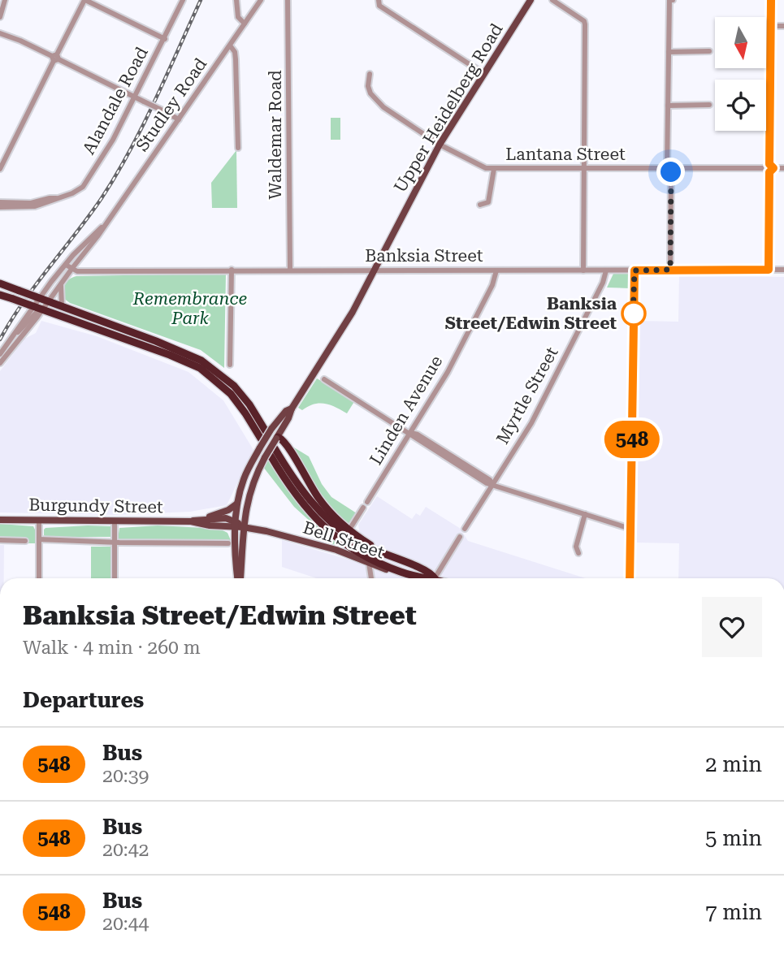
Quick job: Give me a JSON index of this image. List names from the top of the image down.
{
  "streets": {
    "highway": ["Bell Street"],
    "main road": ["Upper Heidelberg Road", "Burgundy Street"],
    "street": [
      "Alandale Road",
      "Studley Road",
      "Waldemar Road",
      "Lantana Street",
      "Banksia Street",
      "Myrtle Street",
      "Linden Avenue"
    ]
  },
  "crossings": [
    ["Studley Road", "Banksia Street"],
    ["Upper Heidelberg Road", "Lantana Street"],
    ["Upper Heidelberg Road", "Banksia Street"],
    ["Upper Heidelberg Road", "Burgundy Street"],
    ["Upper Heidelberg Road", "Bell Street"],
    ["Waldemar Road", "Banksia Street"],
    ["Banksia Street", "Myrtle Street"],
    ["Banksia Street", "Linden Avenue"],
    ["Burgundy Street", "Bell Street"]
  ],
  "parks": ["Remembrance Park"],
  "places": ["Banksia Street/Edwin Street"],
  "lines": ["bus line 548"],
  "north": "bottom",
  "page": {
    "on_map": "548",
    "heading": [
      ["Banksia Street/Edwin Street", "Walk · 4 min · 260 m"],
      "Departures"
    ],
    "list": [
      {
        "mark": "548",
        "name": "Bus",
        "note": "20:39",
        "value": "2 min"
      },
      {
        "mark": "548",
        "name": "Bus",
        "note": "20:42",
        "value": "5 min"
      },
      {
        "mark": "548",
        "name": "Bus",
        "note": "20:44",
        "value": "7 min"
      }
    ]
  }
}
